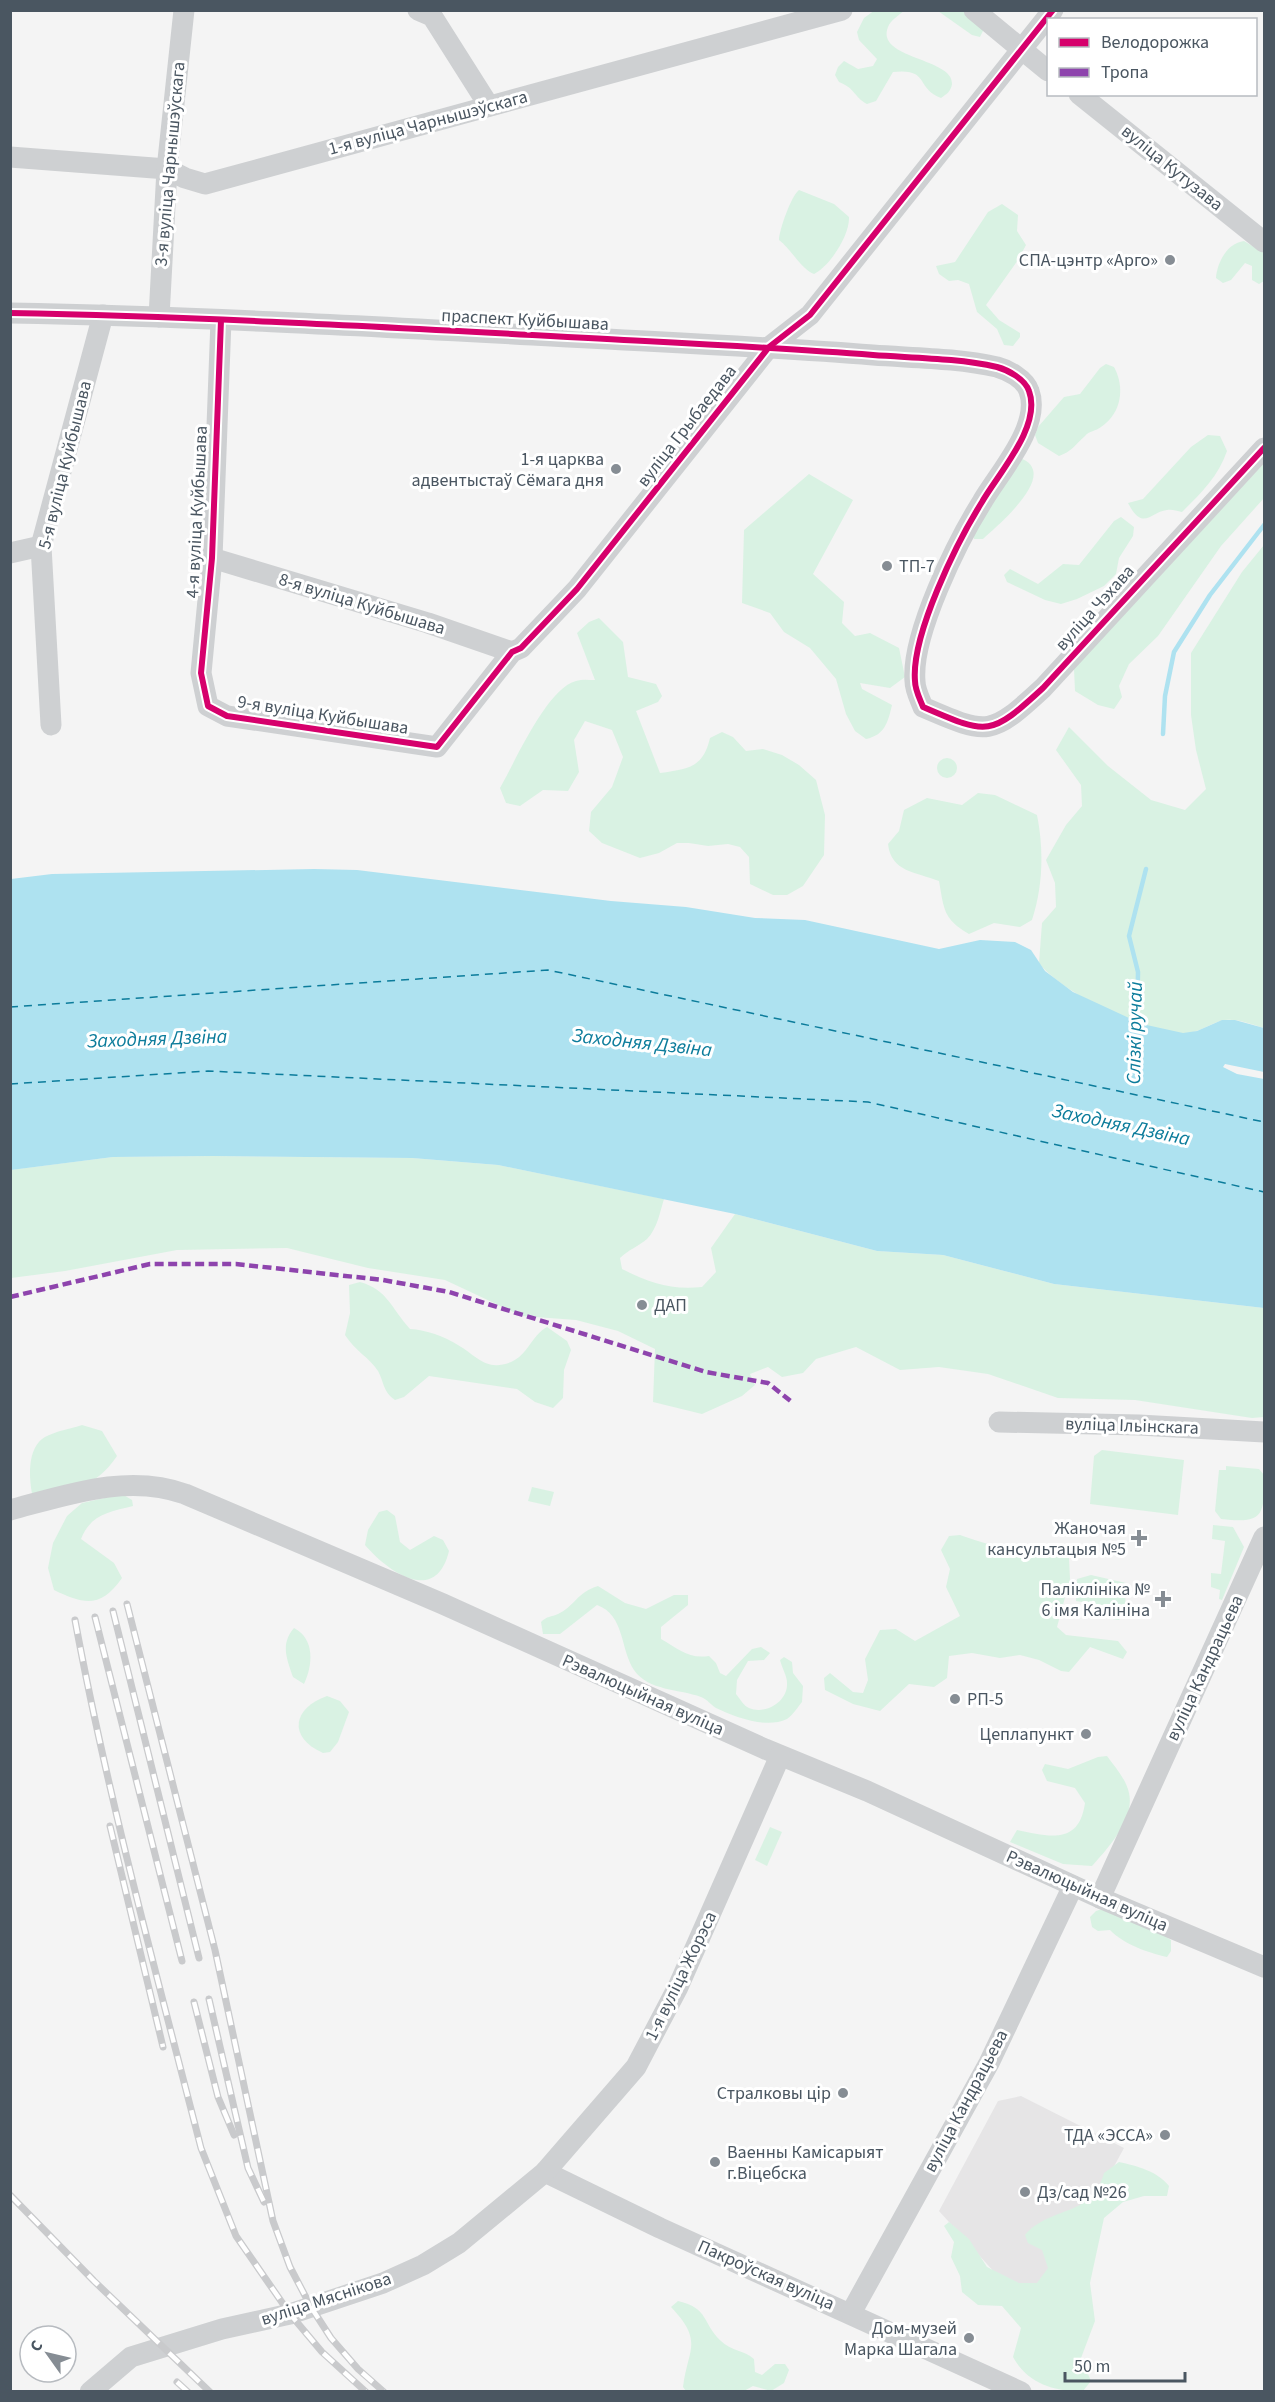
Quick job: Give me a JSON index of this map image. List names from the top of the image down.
{
  "streets": {
    "street": [
      "1-я вуліца Чарнышэўскага",
      "3-я вуліца Чарнышэўскага",
      "вуліца Кутузава",
      "праспект Куйбышава",
      "вуліца Грыбаедава",
      "5-я вуліца Куйбышава",
      "4-я вуліца Куйбышава",
      "8-я вуліца Куйбышава",
      "вуліца Чэхава",
      "9-я вуліца Куйбышава",
      "вуліца Ільінскага",
      "вуліца Кандрацьева",
      "Рэвалюцыйная вуліца",
      "1-я вуліца Жорэса",
      "Пакроўская вуліца",
      "вуліца Мяснікова"
    ]
  },
  "crossings": [
    ["1-я вуліца Чарнышэўскага", "3-я вуліца Чарнышэўскага"],
    ["3-я вуліца Чарнышэўскага", "праспект Куйбышава"],
    ["праспект Куйбышава", "вуліца Грыбаедава"],
    ["праспект Куйбышава", "5-я вуліца Куйбышава"],
    ["праспект Куйбышава", "4-я вуліца Куйбышава"],
    ["праспект Куйбышава", "вуліца Чэхава"],
    ["вуліца Грыбаедава", "8-я вуліца Куйбышава"],
    ["вуліца Грыбаедава", "9-я вуліца Куйбышава"],
    ["4-я вуліца Куйбышава", "8-я вуліца Куйбышава"],
    ["4-я вуліца Куйбышава", "9-я вуліца Куйбышава"],
    ["вуліца Кандрацьева", "Рэвалюцыйная вуліца"],
    ["вуліца Кандрацьева", "Пакроўская вуліца"],
    ["Рэвалюцыйная вуліца", "1-я вуліца Жорэса"],
    ["1-я вуліца Жорэса", "Пакроўская вуліца"],
    ["1-я вуліца Жорэса", "вуліца Мяснікова"],
    ["Пакроўская вуліца", "вуліца Мяснікова"]
  ],
  "water": ["Слізкі ручай", "Заходняя Дзвіна"],
  "places": {
    "other": [
      "СПА-цэнтр «Арго»",
      "1-я царква адвентыстаў Сёмага дня",
      "ТП-7",
      "ДАП",
      "РП-5",
      "Цеплапункт",
      "Стралковы цір",
      "ТДА «ЭССА»",
      "Ваенны Камісарыят г.Віцебска",
      "Дз/сад №26",
      "Дом-музей Марка Шагала"
    ],
    "health": ["Жаночая кансультацыя №5", "Паліклініка № 6 імя Калініна"]
  },
  "legend": ["Велодорожка", "Тропа"],
  "scale_bar": "50 m",
  "north": "top left"
}
